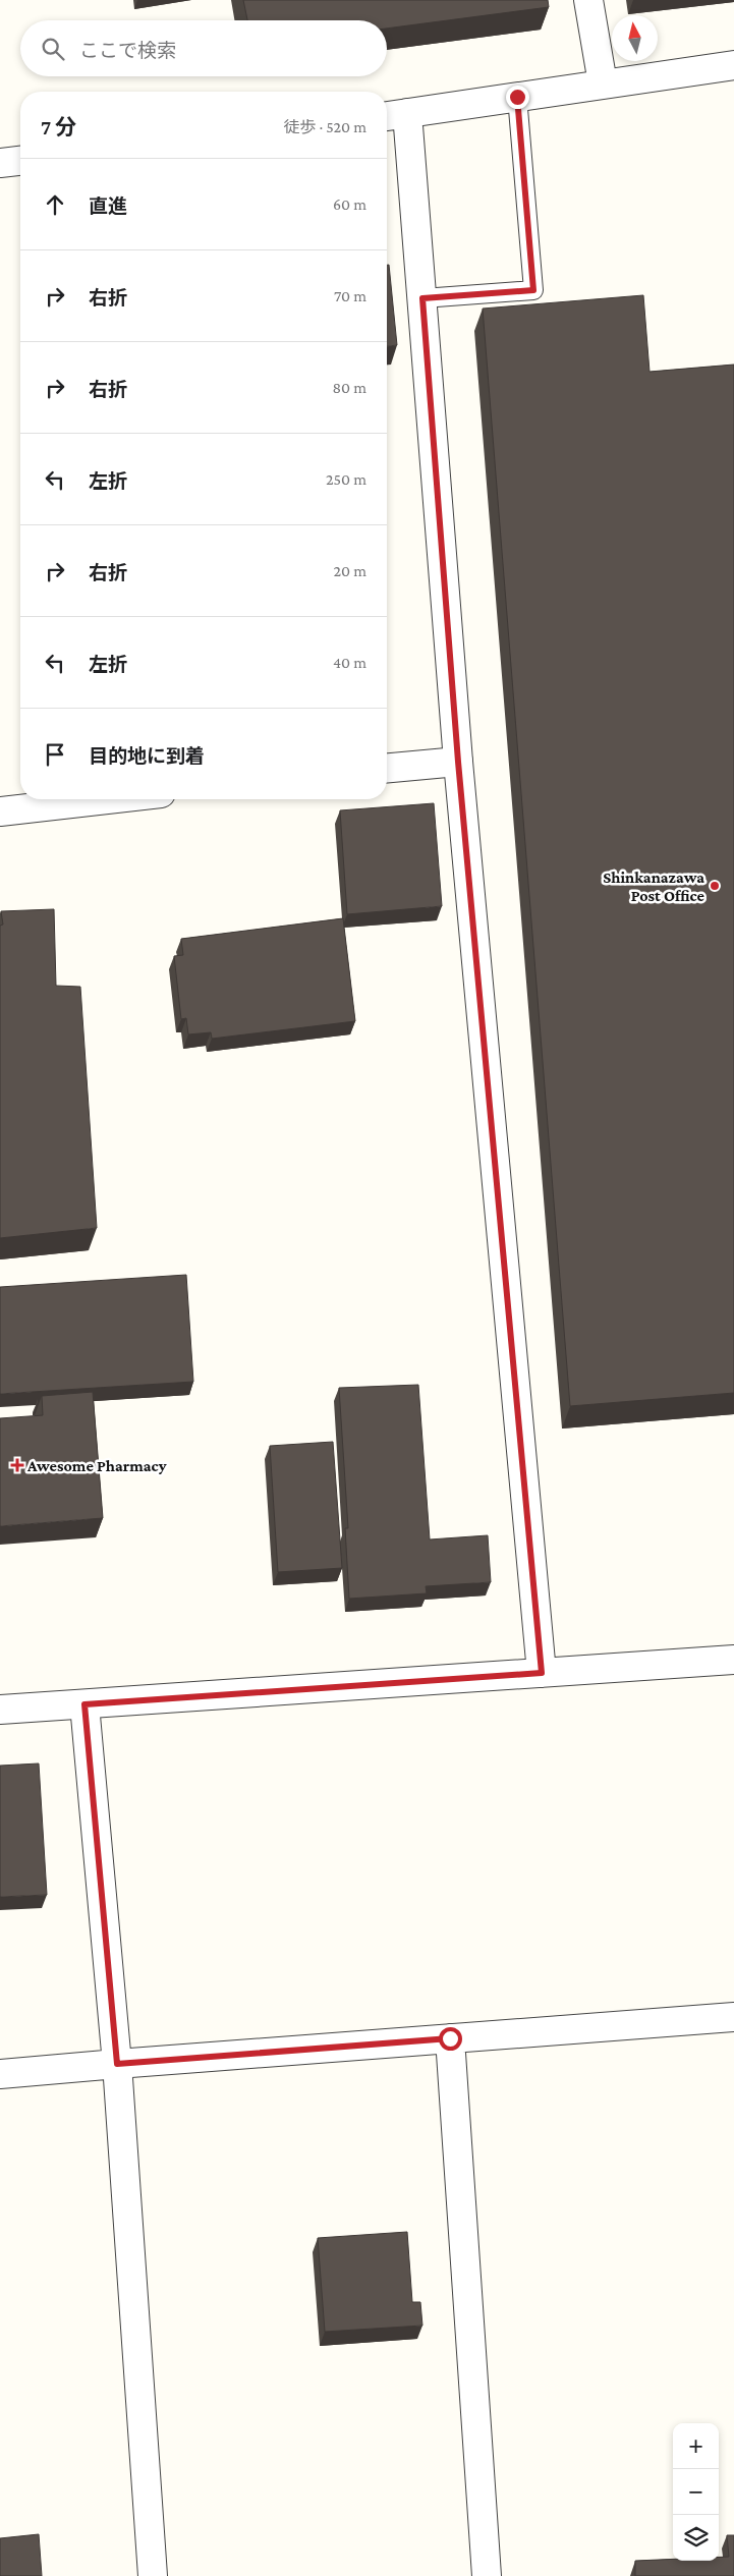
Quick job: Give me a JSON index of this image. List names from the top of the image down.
{
  "places": {
    "other": ["Shinkanazawa Post Office"],
    "health": ["Awesome Pharmacy"]
  },
  "north": "top",
  "page": {
    "search": "ここで検索",
    "heading": ["7 分", "徒歩 · 520 m"],
    "list": [
      ["直進", "60 m"],
      ["右折", "70 m"],
      ["右折", "80 m"],
      ["左折", "250 m"],
      ["右折", "20 m"],
      ["左折", "40 m"],
      "目的地に到着"
    ],
    "map_buttons": ["+", "−"]
  }
}
